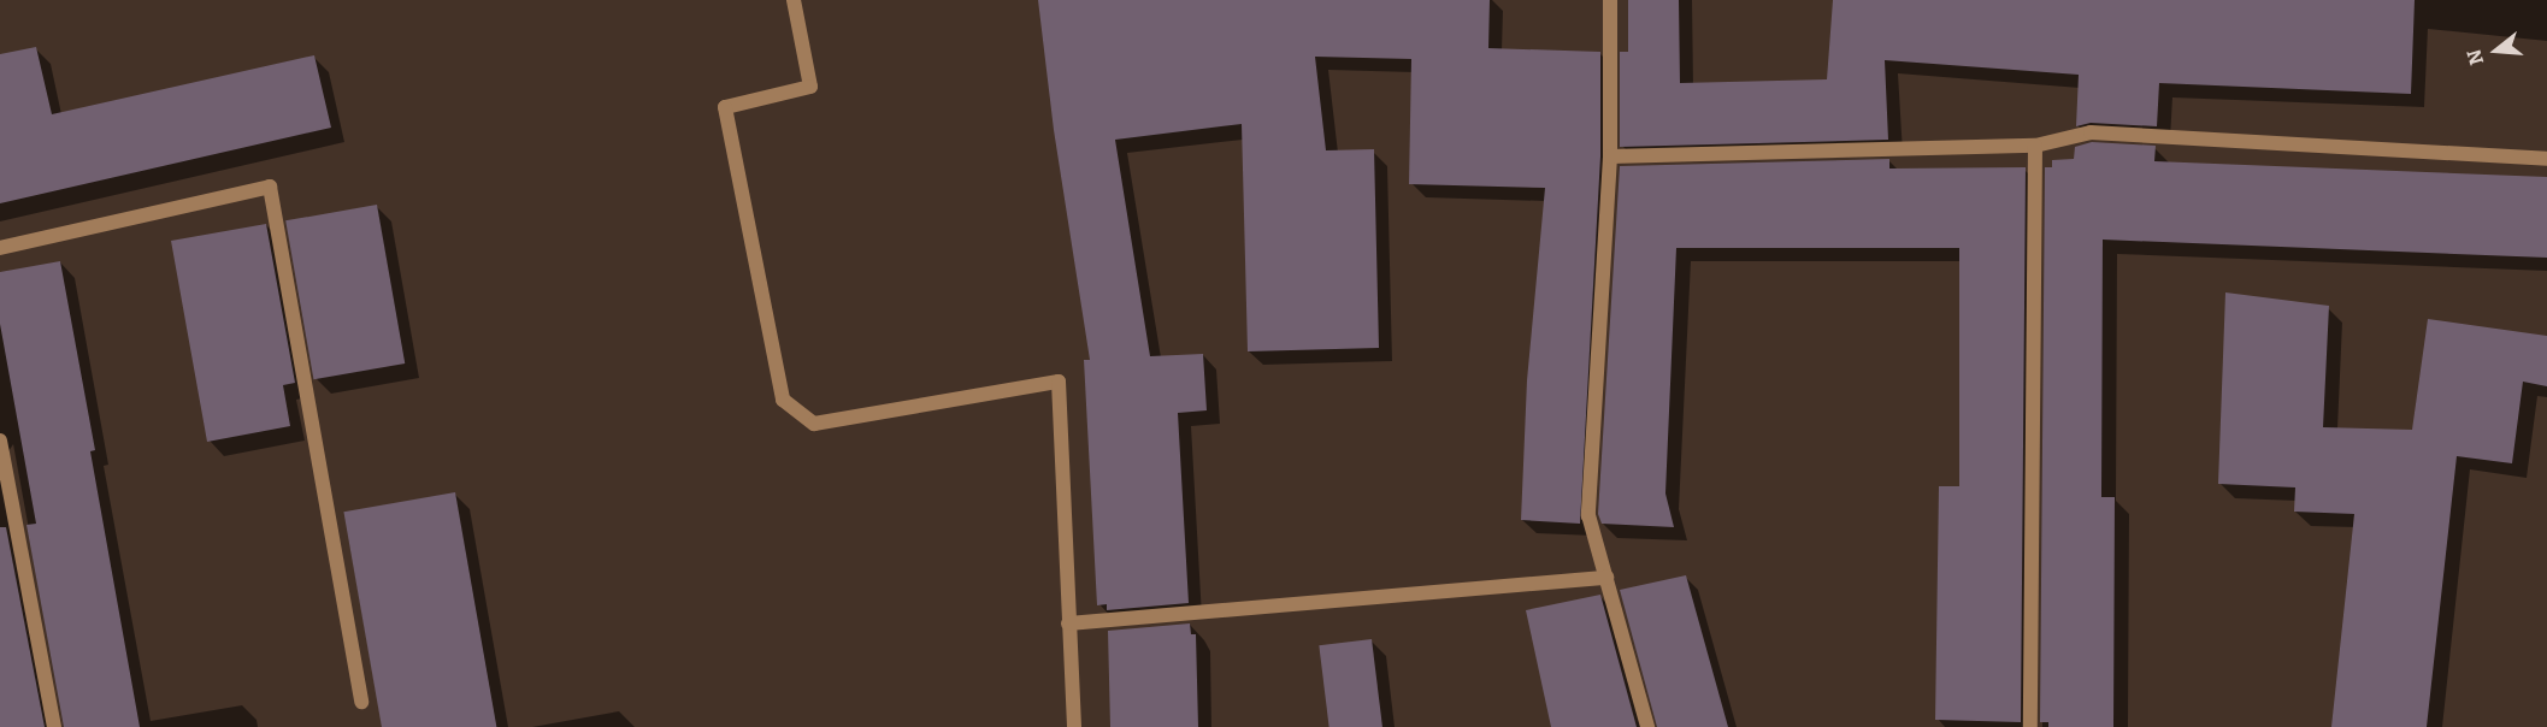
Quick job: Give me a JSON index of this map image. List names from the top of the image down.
{
  "north": "left"
}
